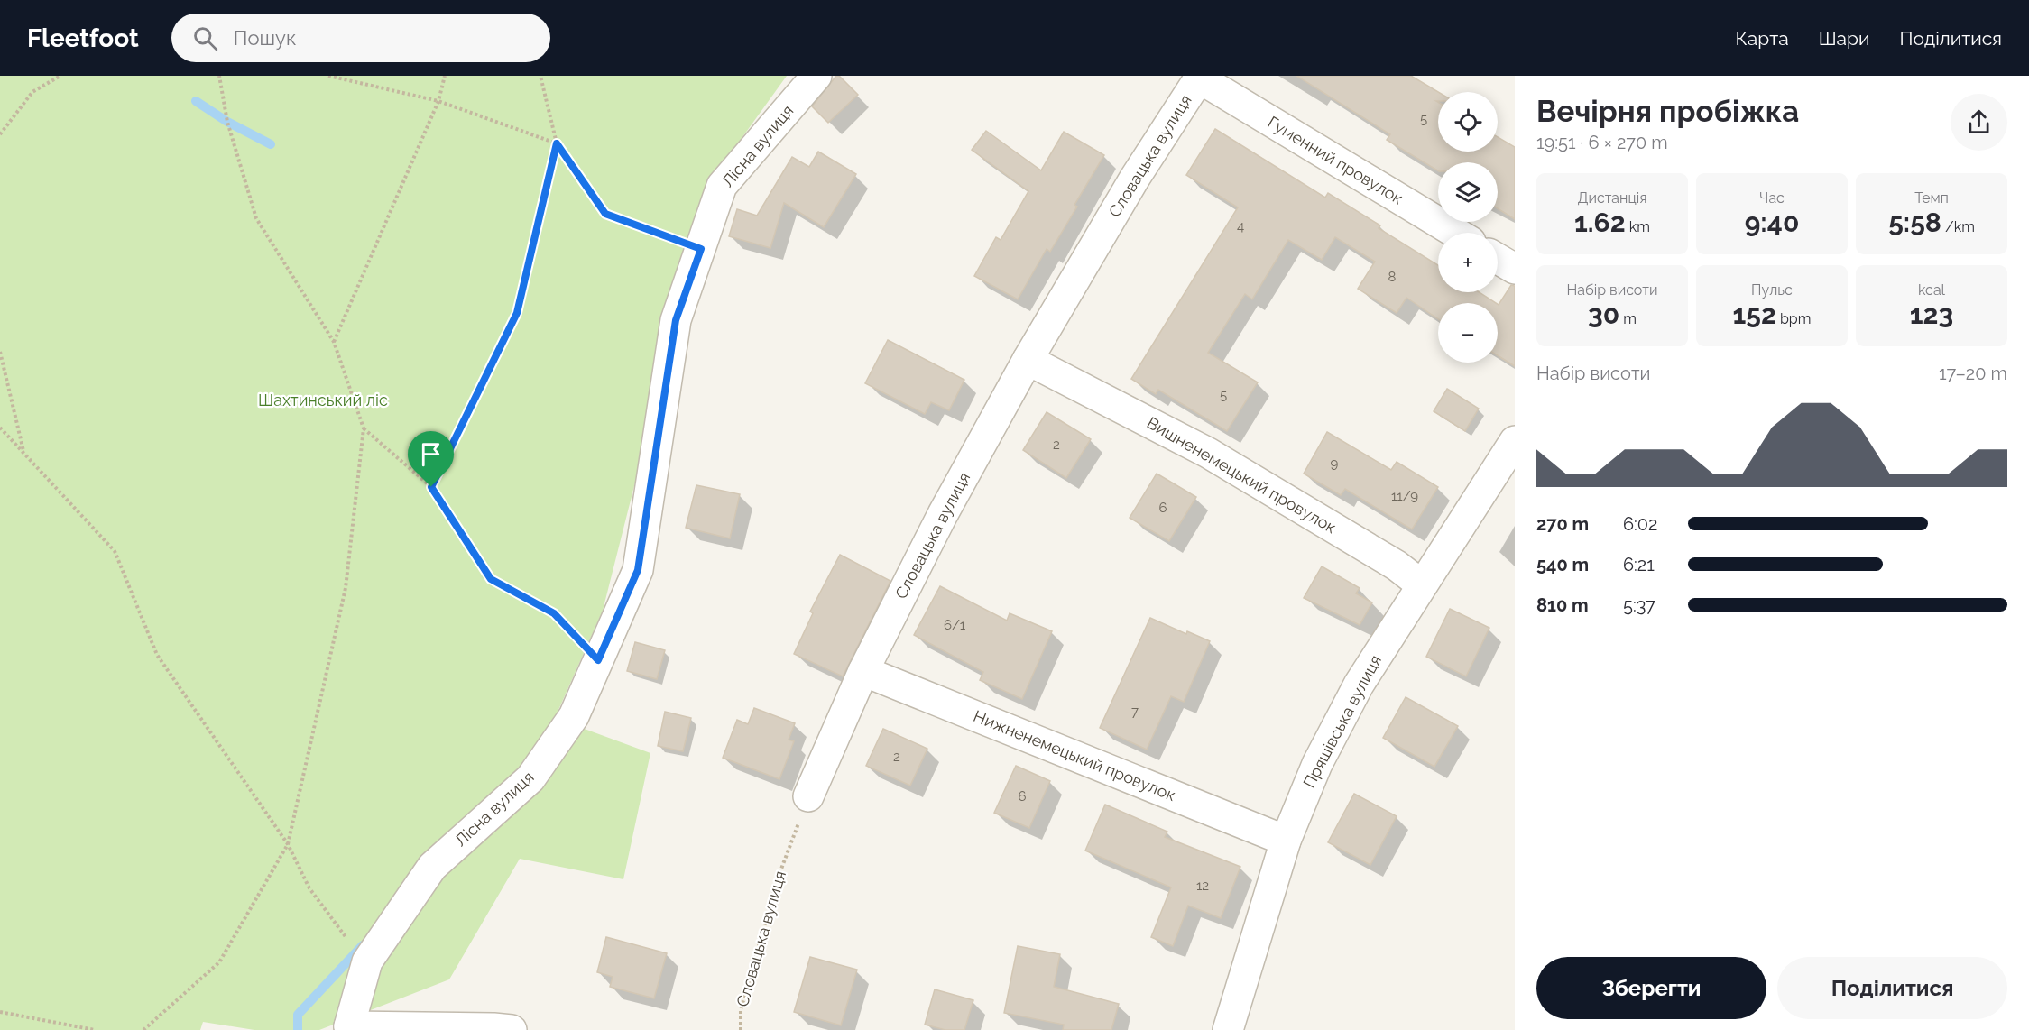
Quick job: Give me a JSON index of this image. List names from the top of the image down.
{
  "streets": {
    "street": [
      "Лісна вулиця",
      "Словацька вулиця",
      "Гуменний провулок",
      "Вишненемецький провулок",
      "Пряшівська вулиця",
      "Нижненемецький провулок"
    ]
  },
  "crossings": [
    ["Словацька вулиця", "Гуменний провулок"],
    ["Словацька вулиця", "Вишненемецький провулок"],
    ["Словацька вулиця", "Нижненемецький провулок"],
    ["Вишненемецький провулок", "Пряшівська вулиця"],
    ["Пряшівська вулиця", "Нижненемецький провулок"]
  ],
  "parks": ["Шахтинський ліс"],
  "house_numbers": [
    "5",
    "4",
    "8",
    "5",
    "2",
    "9",
    "11/9",
    "6",
    "6/1",
    "7",
    "2",
    "6",
    "12"
  ],
  "page": {
    "header": "Fleetfoot",
    "search": "Пошук",
    "nav": ["Карта", "Шари", "Поділитися"],
    "heading": ["Вечірня пробіжка", "19:51 · 6 × 270 m"],
    "map_buttons": ["+", "−"],
    "stats": [
      ["Дистанція", "1.62 km"],
      ["Час", "9:40"],
      ["Темп", "5:58 /km"],
      ["Набір висоти", "30 m"],
      ["Пульс", "152 bpm"],
      ["kcal", "123"]
    ],
    "chart": ["Набір висоти", "17–20 m"],
    "list": [
      {
        "name": "270 m",
        "note": "6:02"
      },
      {
        "name": "540 m",
        "note": "6:21"
      },
      {
        "name": "810 m",
        "note": "5:37"
      }
    ],
    "buttons": ["Зберегти", "Поділитися"]
  }
}
